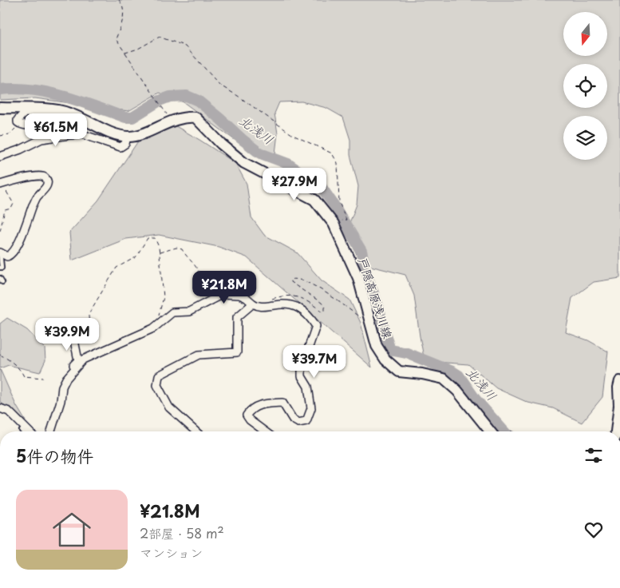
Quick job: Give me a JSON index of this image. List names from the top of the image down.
{
  "streets": {
    "main road": ["戸隠高原浅川線"]
  },
  "water": ["北浅川"],
  "north": "bottom",
  "page": {
    "price": [
      "¥61.5M",
      "¥27.9M",
      "¥21.8M",
      "¥39.9M",
      "¥39.7M"
    ],
    "heading": "5件の物件",
    "list": [
      {
        "name": "¥21.8M",
        "note": "2部屋 · 58 m² · マンション"
      }
    ]
  }
}
